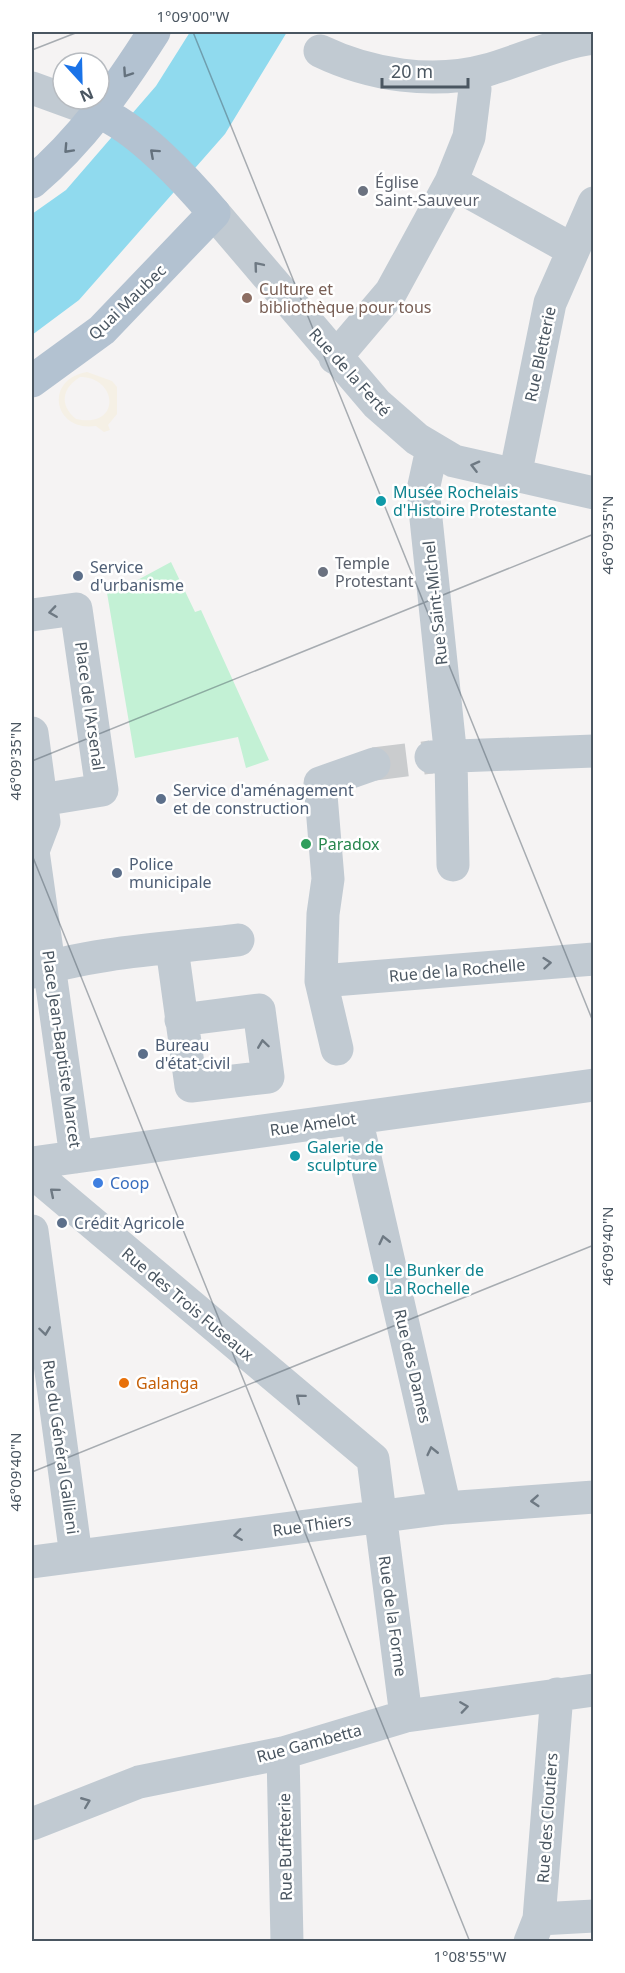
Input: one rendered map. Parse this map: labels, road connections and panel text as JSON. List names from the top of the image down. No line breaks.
{"streets":{"main road":["Quai Maubec"],"street":["Rue Bletterie","Rue de la Ferté","Rue Saint-Michel","Place de l'Arsenal","Rue de la Rochelle","Place Jean-Baptiste Marcet","Rue Amelot","Rue des Trois Fuseaux","Rue des Dames","Rue du Général Gallieni","Rue Thiers","Rue de la Forme","Rue Gambetta","Rue des Cloutiers","Rue Buffeterie"]},"crossings":[["Quai Maubec","Rue de la Ferté"],["Rue Bletterie","Rue de la Ferté"],["Rue de la Ferté","Rue Saint-Michel"],["Place de l'Arsenal","Place Jean-Baptiste Marcet"],["Place Jean-Baptiste Marcet","Rue Amelot"],["Rue Amelot","Rue des Dames"],["Rue des Trois Fuseaux","Rue Thiers"],["Rue des Trois Fuseaux","Rue de la Forme"],["Rue des Dames","Rue Thiers"],["Rue du Général Gallieni","Rue Thiers"],["Rue Thiers","Rue de la Forme"],["Rue de la Forme","Rue Gambetta"],["Rue Gambetta","Rue des Cloutiers"],["Rue Gambetta","Rue Buffeterie"]],"one_way":["Rue des Trois Fuseaux","Rue des Dames","Rue du Général Gallieni","Rue Thiers","Rue Gambetta"],"places":["Église Saint-Sauveur","Culture et bibliothèque pour tous","Musée Rochelais d'Histoire Protestante","Temple Protestant","Service d'urbanisme","Service d'aménagement et de construction","Paradox","Police municipale","Bureau d'état-civil","Galerie de sculpture","Coop","Crédit Agricole","Le Bunker de La Rochelle","Galanga"],"scale_bar":"20 m","north":"bottom","coordinates":["1°09'00\"W","46°09'35\"N","46°09'40\"N","1°08'55\"W"]}
